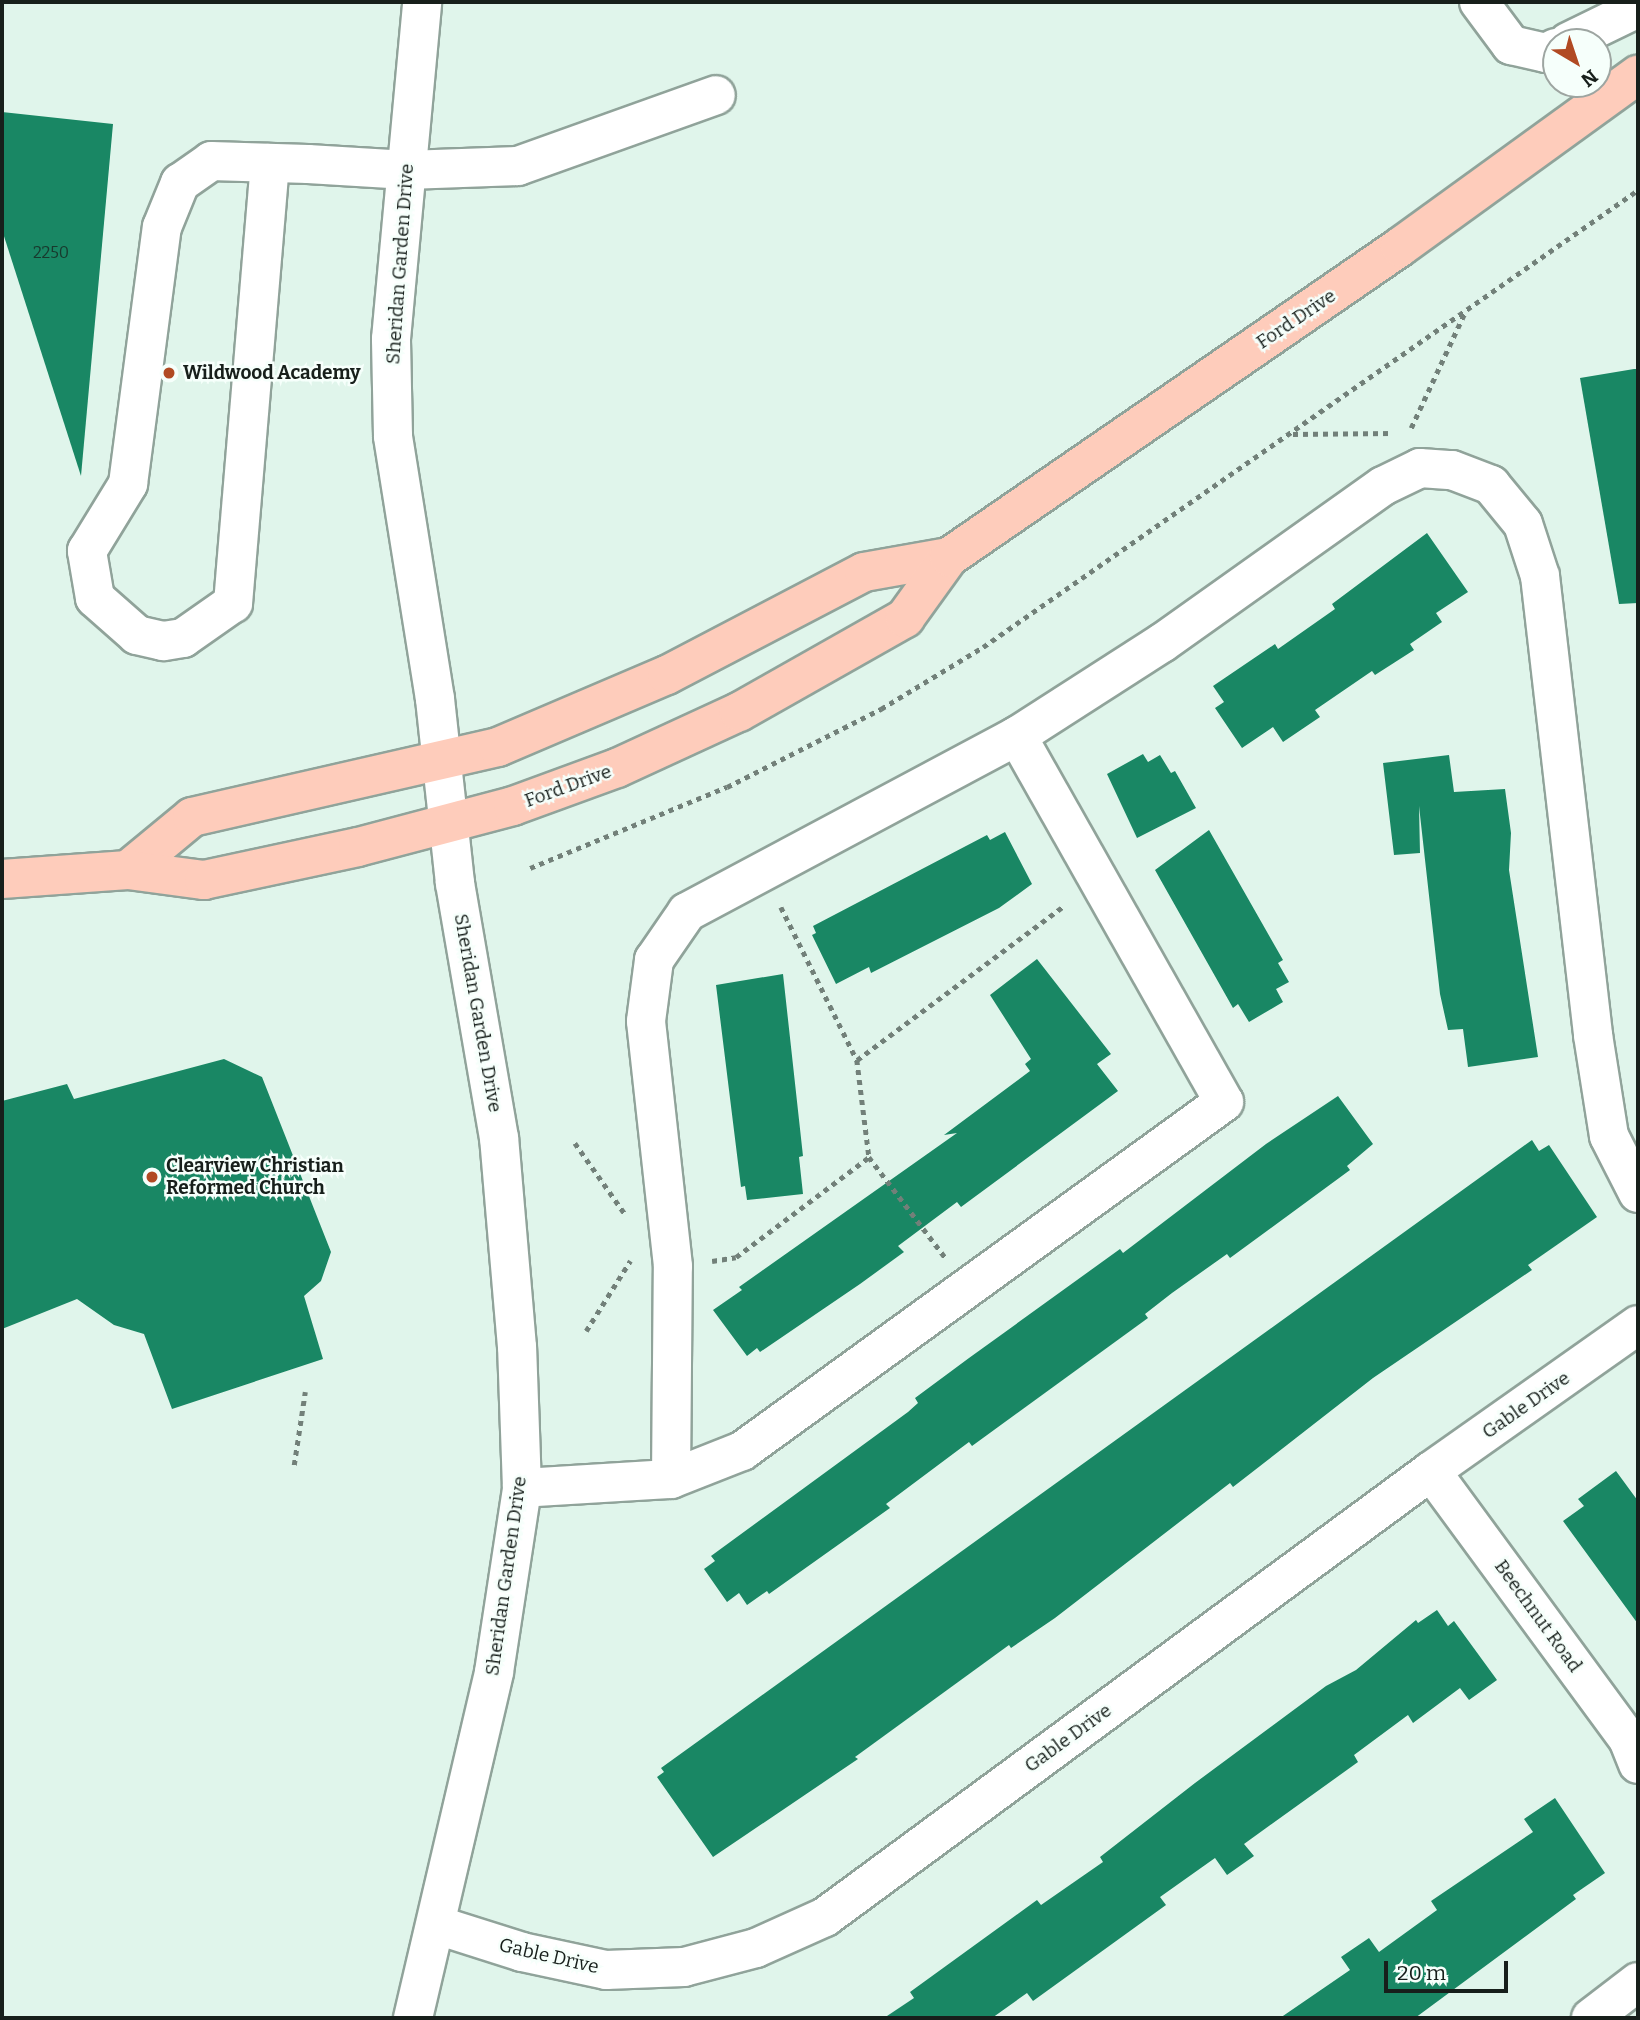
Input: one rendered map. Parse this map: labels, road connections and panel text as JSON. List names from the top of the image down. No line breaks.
{"streets":{"main road":["Ford Drive"],"street":["Sheridan Garden Drive","Gable Drive","Beechnut Road"]},"crossings":[["Sheridan Garden Drive","Ford Drive"],["Sheridan Garden Drive","Gable Drive"],["Gable Drive","Beechnut Road"]],"places":["Wildwood Academy","Clearview Christian Reformed Church"],"house_numbers":["2250"],"scale_bar":"20 m","north":"bottom right"}
